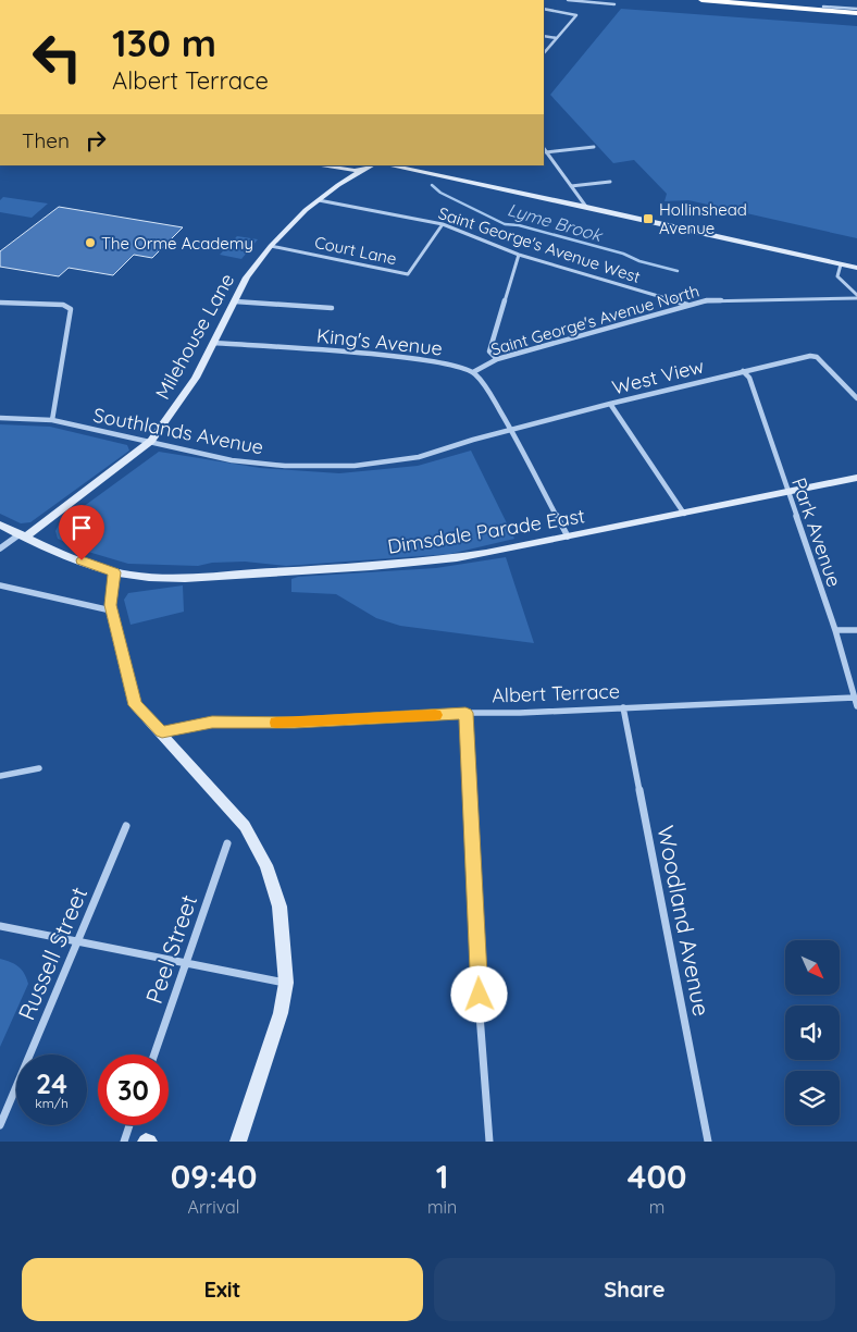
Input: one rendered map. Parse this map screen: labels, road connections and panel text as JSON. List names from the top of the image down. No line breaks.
{"streets":{"main road":["Milehouse Lane","Dimsdale Parade East"],"street":["Saint George's Avenue West","Court Lane","Saint George's Avenue North","King's Avenue","West View","Southlands Avenue","Park Avenue","Albert Terrace","Woodland Avenue","Peel Street","Russell Street"]},"crossings":[["Saint George's Avenue West","Court Lane"],["Saint George's Avenue West","Saint George's Avenue North"],["Saint George's Avenue West","Milehouse Lane"],["Court Lane","Milehouse Lane"],["Saint George's Avenue North","King's Avenue"],["Milehouse Lane","King's Avenue"],["Milehouse Lane","Southlands Avenue"],["Milehouse Lane","Dimsdale Parade East"],["West View","Southlands Avenue"],["West View","Park Avenue"],["Dimsdale Parade East","Park Avenue"],["Park Avenue","Albert Terrace"],["Albert Terrace","Woodland Avenue"]],"water":["Lyme Brook"],"places":{"transit":["Hollinshead Avenue"],"other":["The Orme Academy"]},"north":"bottom right","page":{"turn":["130 m","Albert Terrace"],"then":"Then","speed":"24 km/h","limit":"30","eta":["09:40","Arrival","1","min","400","m"],"buttons":["Exit","Share"]}}
